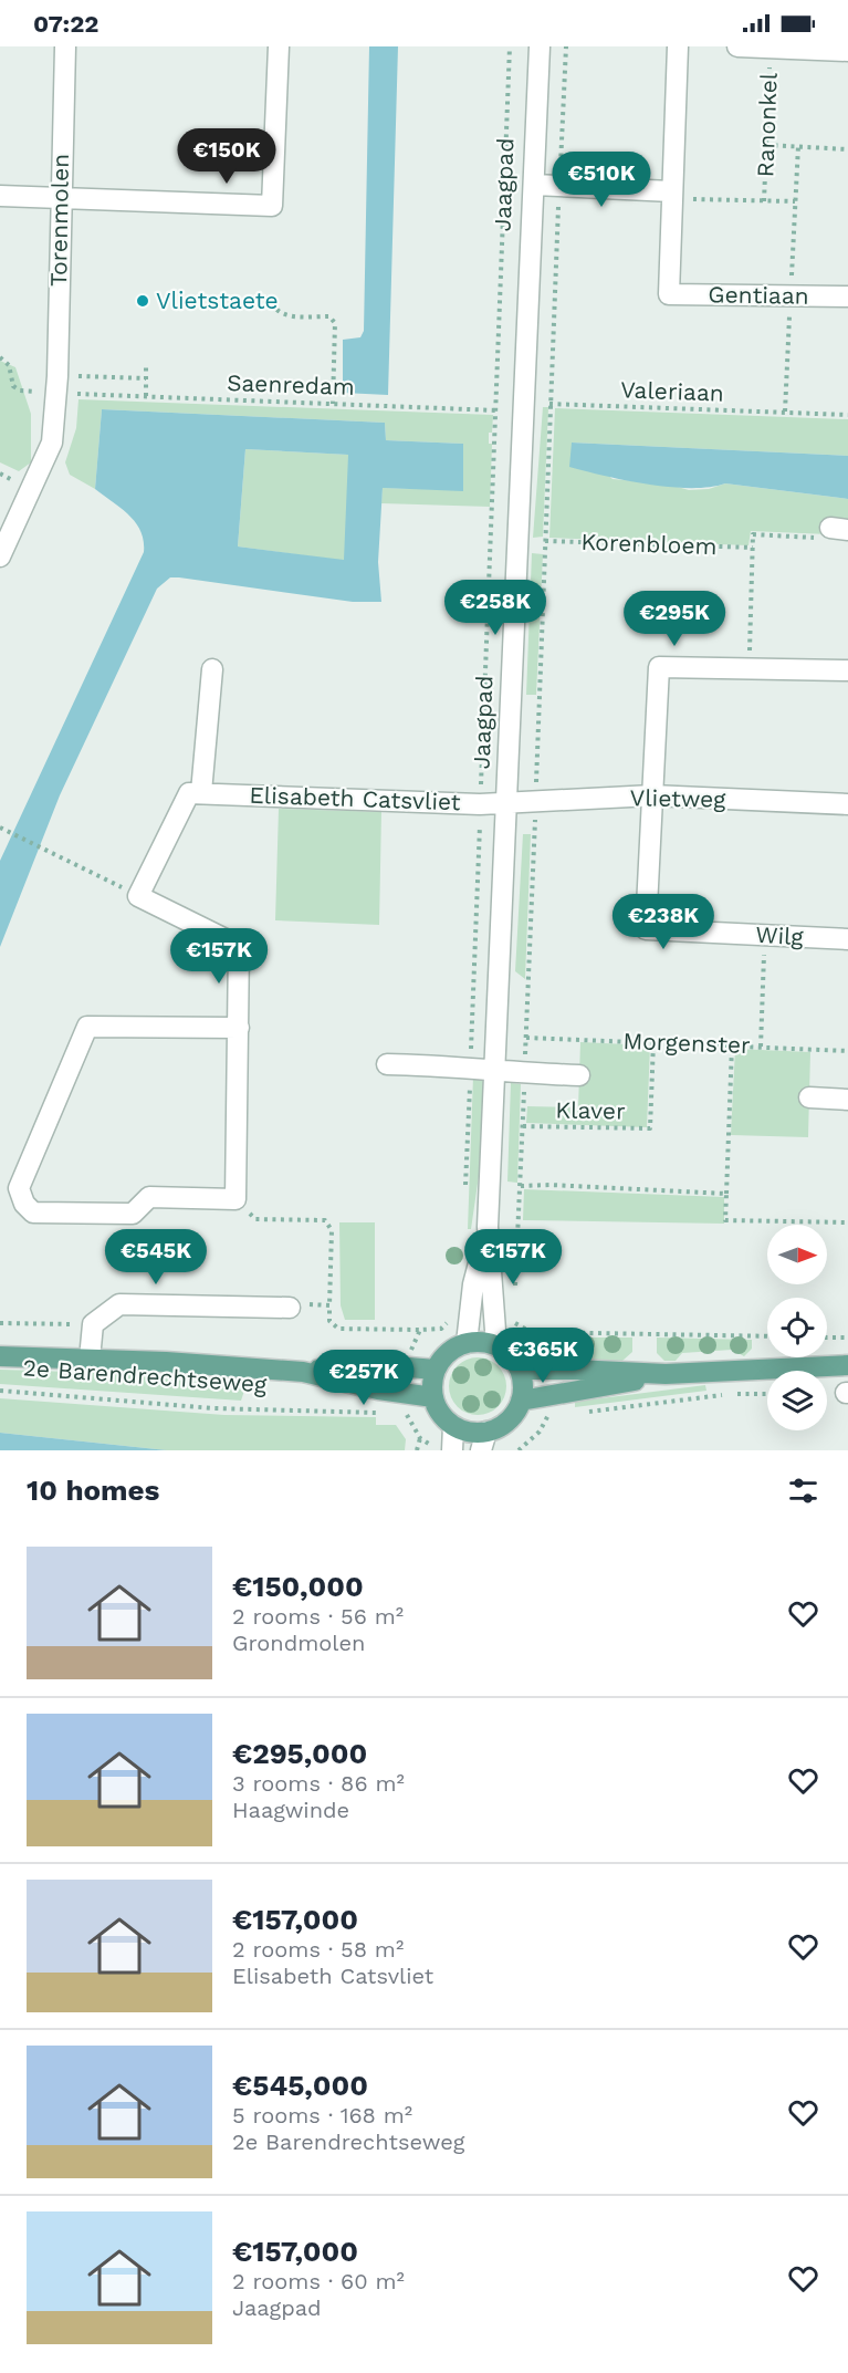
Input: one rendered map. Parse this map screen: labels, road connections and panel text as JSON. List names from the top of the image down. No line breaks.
{"streets":{"main road":["2e Barendrechtseweg"],"street":["Ranonkel","Jaagpad","Torenmolen","Gentiaan","Elisabeth Catsvliet","Vlietweg","Wilg"],"path":["Saenredam","Valeriaan","Korenbloem","Morgenster","Klaver"]},"crossings":[["Jaagpad","Saenredam"],["Jaagpad","Valeriaan"],["Jaagpad","Elisabeth Catsvliet"],["Jaagpad","Vlietweg"],["Jaagpad","2e Barendrechtseweg"],["Torenmolen","Saenredam"],["Saenredam","Valeriaan"],["Elisabeth Catsvliet","Vlietweg"],["Vlietweg","Wilg"],["Morgenster","Klaver"]],"places":["Vlietstaete"],"north":"right","page":{"status":"07:22","price":["€150K","€510K","€258K","€295K","€238K","€157K","€545K","€157K","€365K","€257K"],"heading":"10 homes","list":[{"name":"€150,000","note":"2 rooms · 56 m² · Grondmolen"},{"name":"€295,000","note":"3 rooms · 86 m² · Haagwinde"},{"name":"€157,000","note":"2 rooms · 58 m² · Elisabeth Catsvliet"},{"name":"€545,000","note":"5 rooms · 168 m² · 2e Barendrechtseweg"},{"name":"€157,000","note":"2 rooms · 60 m² · Jaagpad"}]}}
